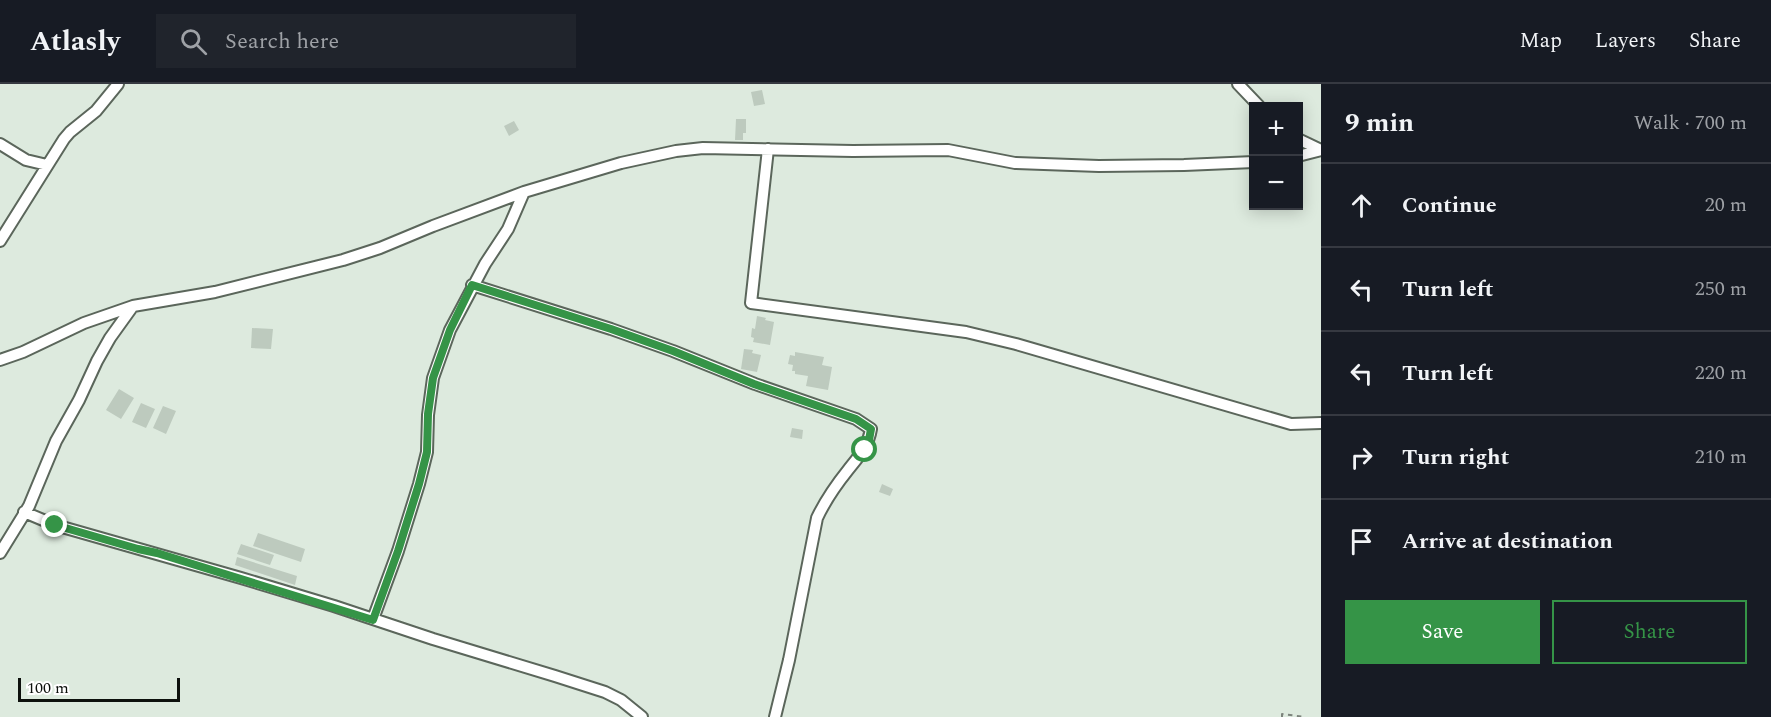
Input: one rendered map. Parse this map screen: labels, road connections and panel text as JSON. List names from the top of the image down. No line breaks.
{"scale_bar":"100 m","page":{"header":"Atlasly","search":"Search here","nav":["Map","Layers","Share"],"heading":["9 min","Walk · 700 m"],"map_buttons":["+","−"],"list":[["Continue","20 m"],["Turn left","250 m"],["Turn left","220 m"],["Turn right","210 m"],"Arrive at destination"],"buttons":["Save","Share"],"scale":"100 m"}}
